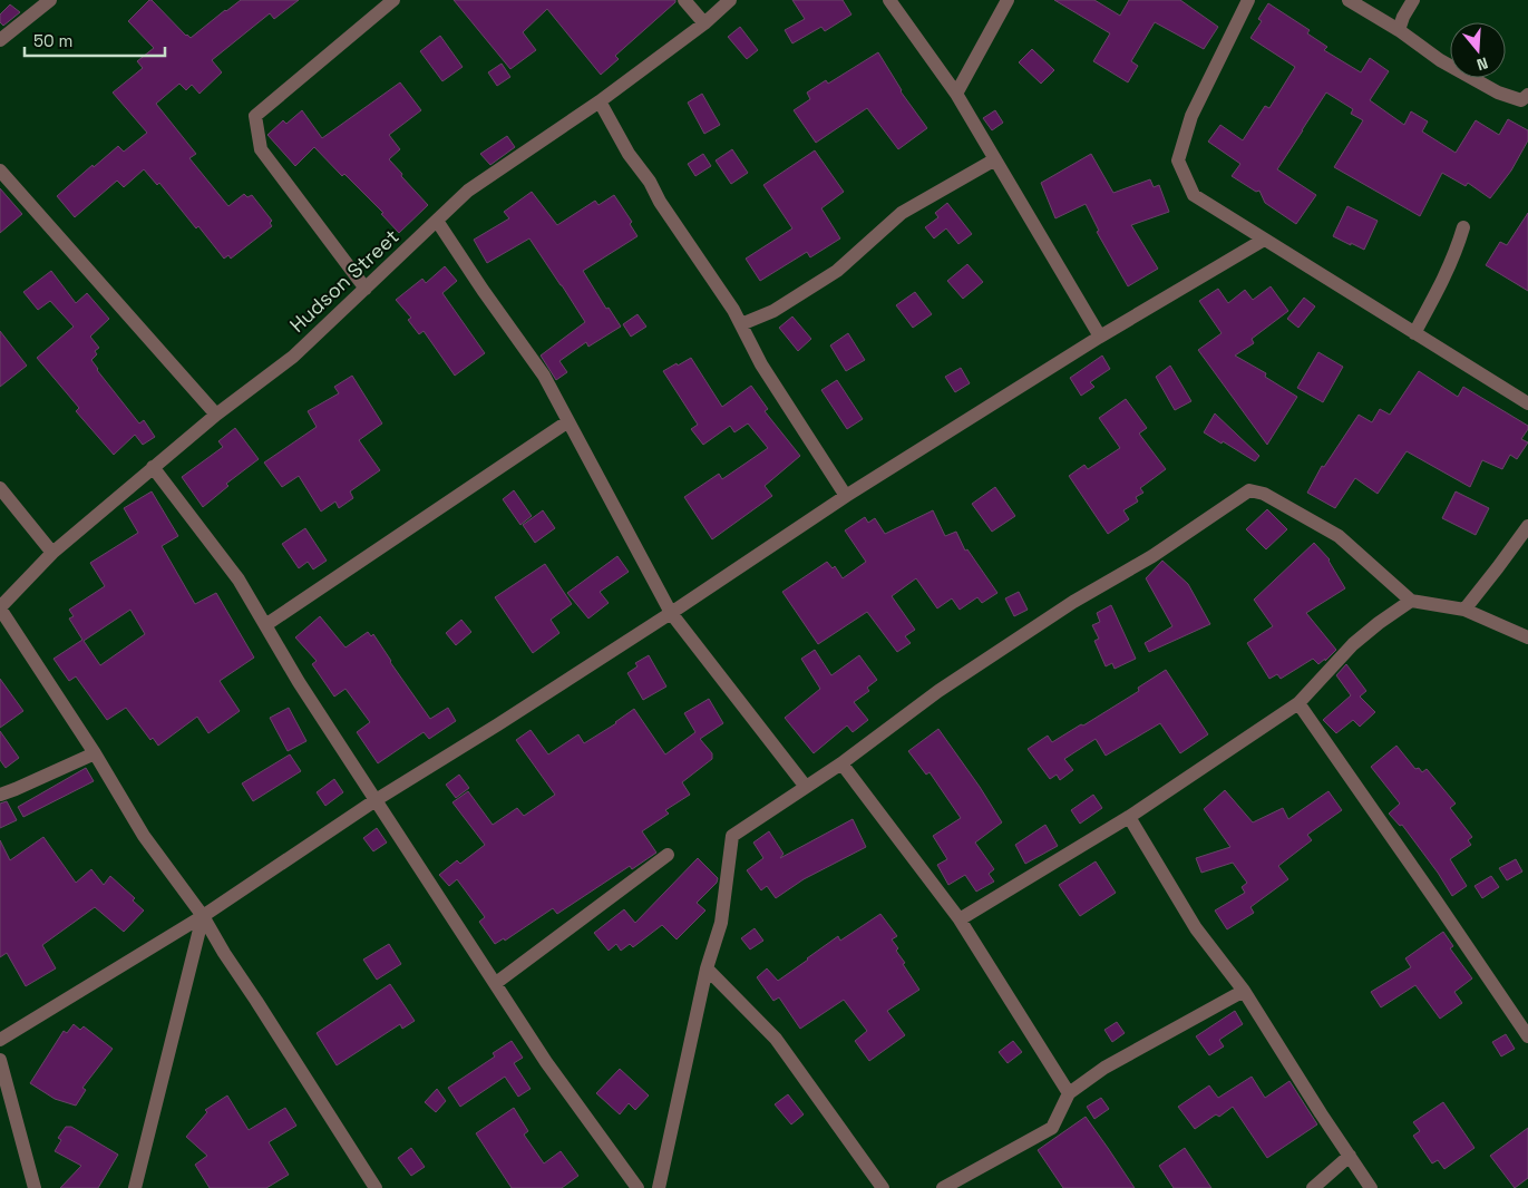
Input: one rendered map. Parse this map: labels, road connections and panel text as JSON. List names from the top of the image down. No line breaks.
{"streets":{"street":["Hudson Street"]},"scale_bar":"50 m","north":"bottom"}
